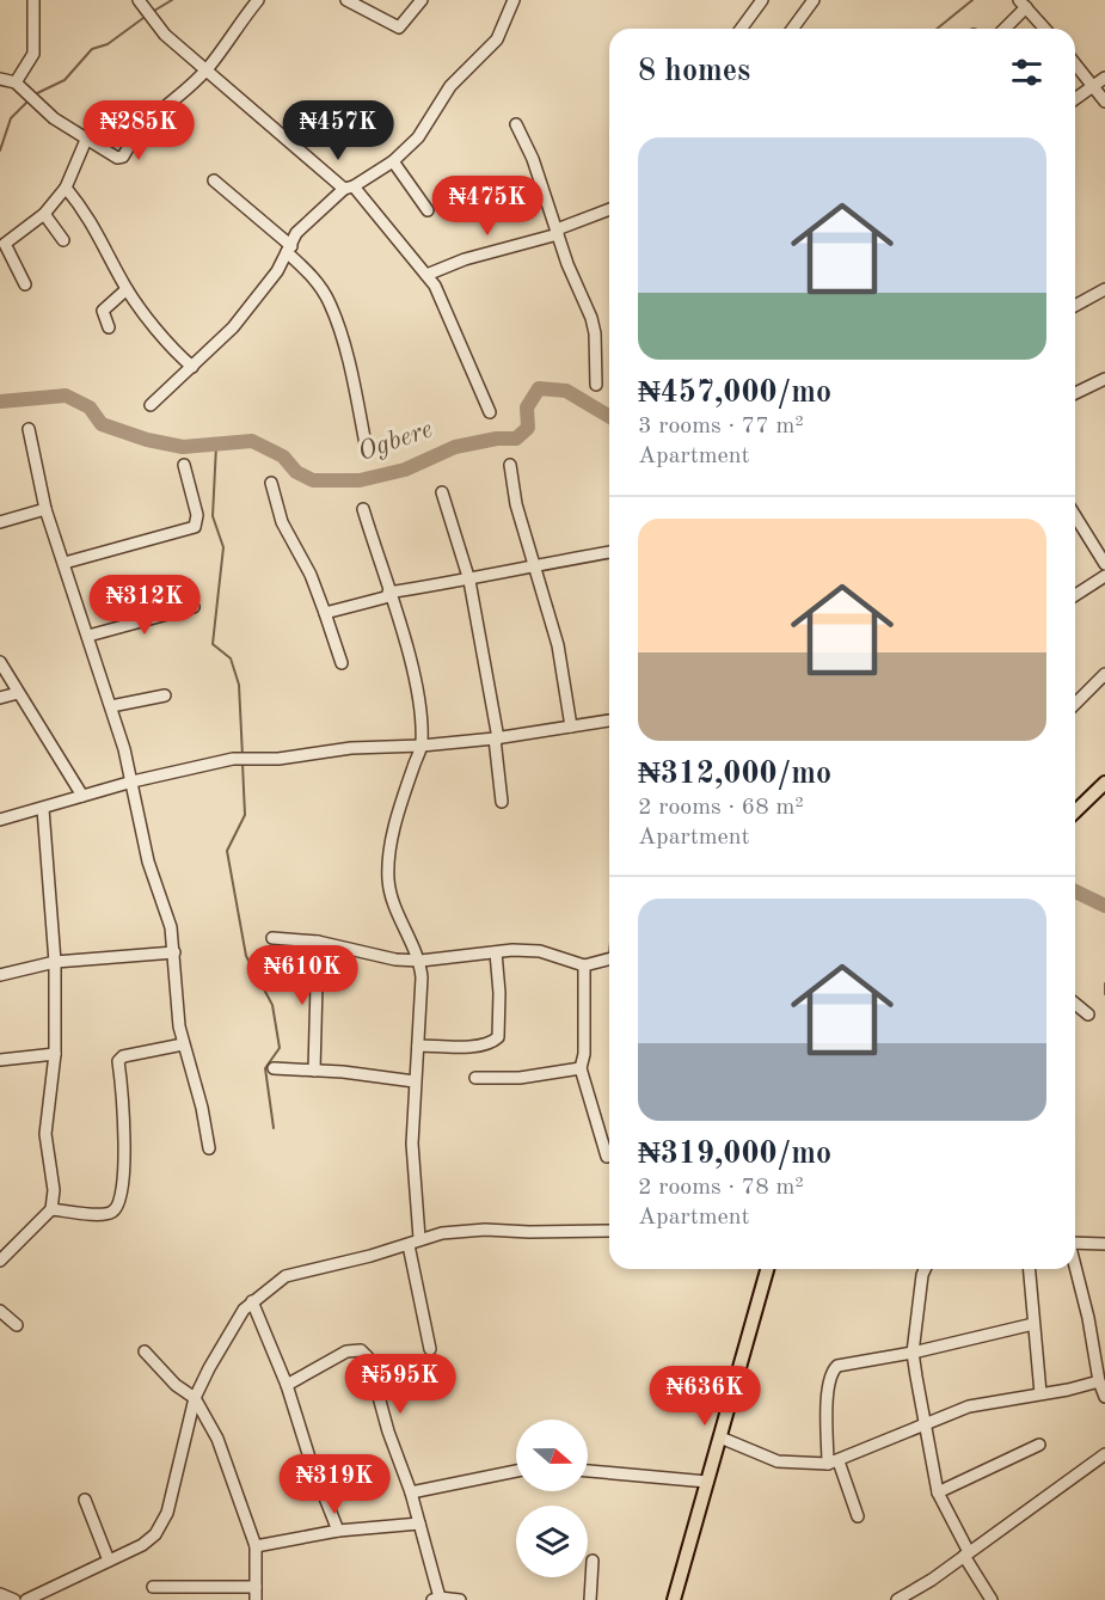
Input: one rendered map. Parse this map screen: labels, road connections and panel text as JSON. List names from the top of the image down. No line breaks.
{"water":["Ogbere"],"north":"right","page":{"heading":"8 homes","price":["₦285K","₦457K","₦475K","₦312K","₦610K","₦595K","₦636K","₦319K"],"list":[{"name":"₦457,000/mo","note":"3 rooms · 77 m² · Apartment"},{"name":"₦312,000/mo","note":"2 rooms · 68 m² · Apartment"},{"name":"₦319,000/mo","note":"2 rooms · 78 m² · Apartment"}]}}
